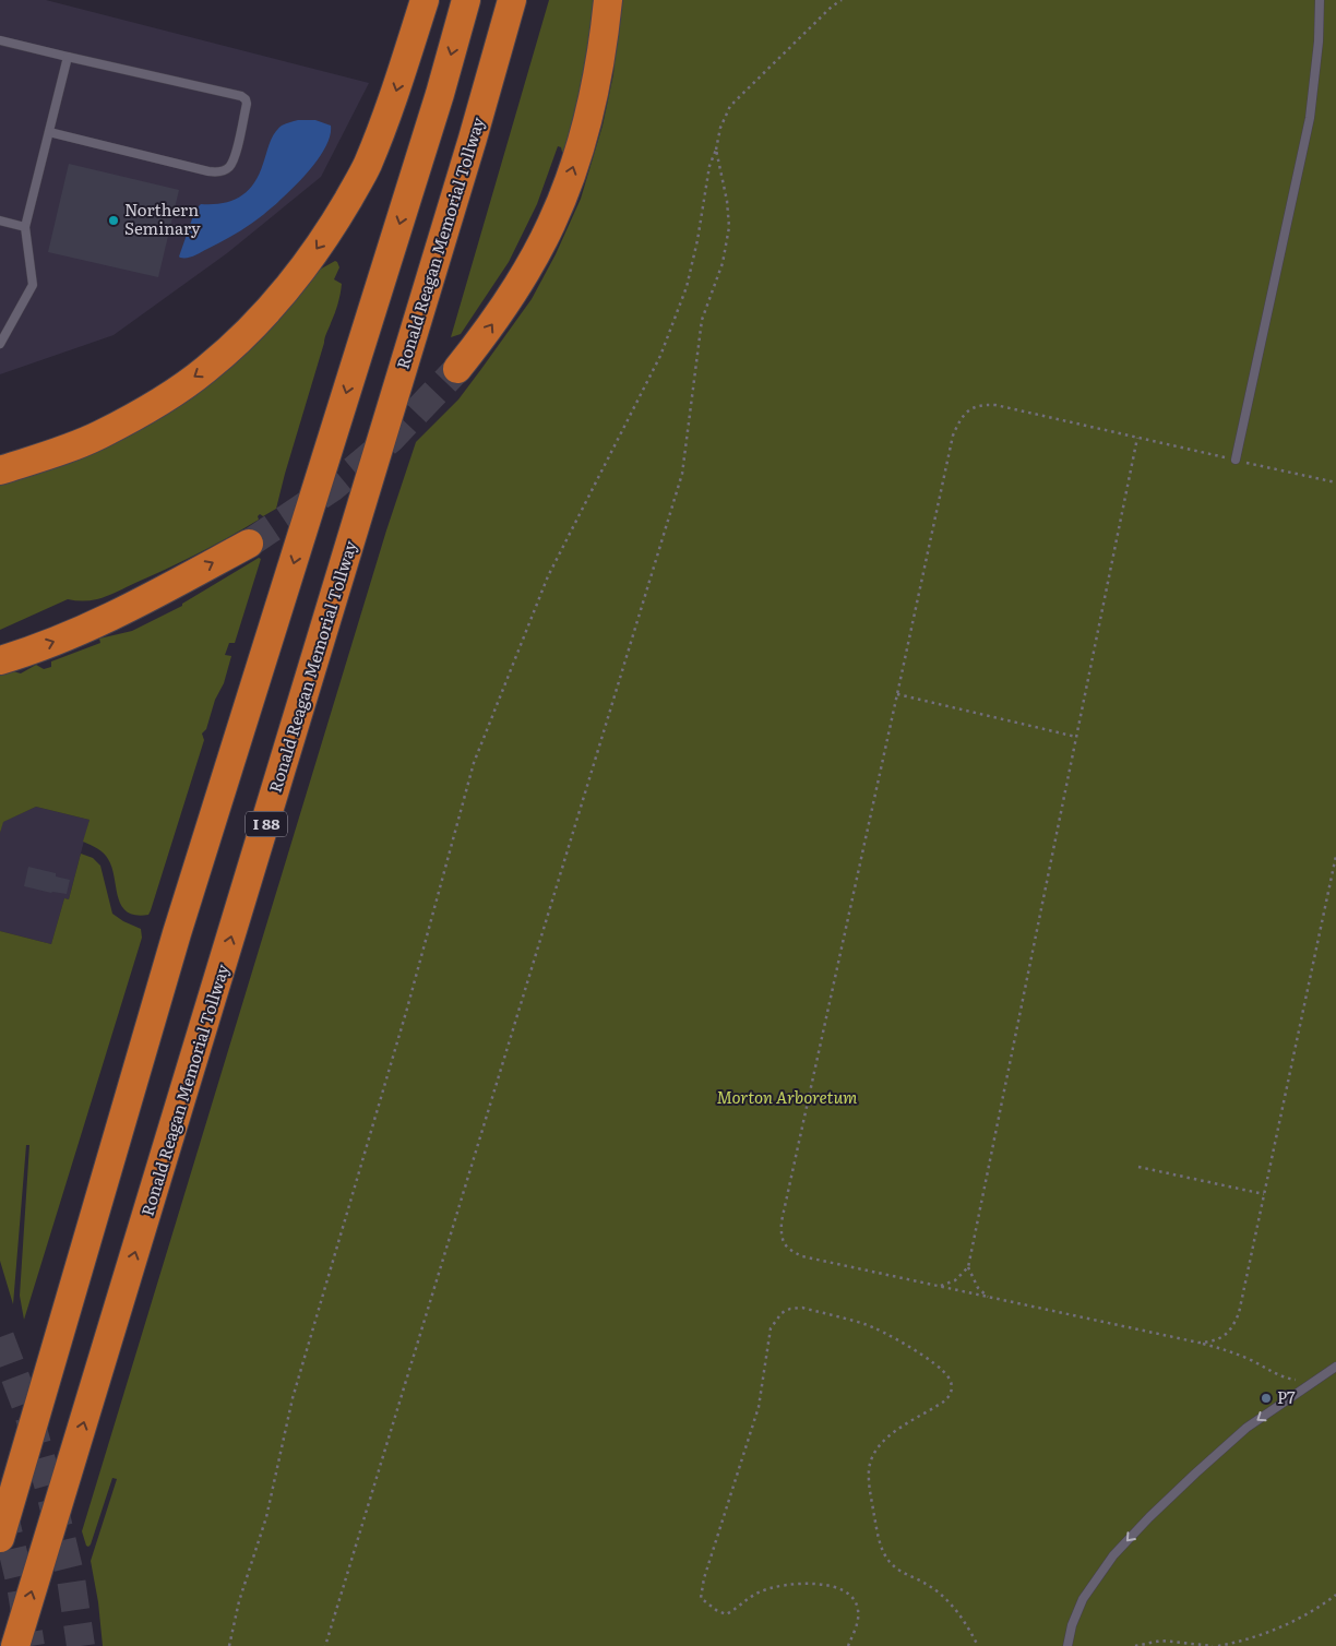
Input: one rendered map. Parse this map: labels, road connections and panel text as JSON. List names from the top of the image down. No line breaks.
{"streets":{"highway":["Ronald Reagan Memorial Tollway","I 88"]},"parks":["Morton Arboretum"],"places":["Northern Seminary","P7"]}
